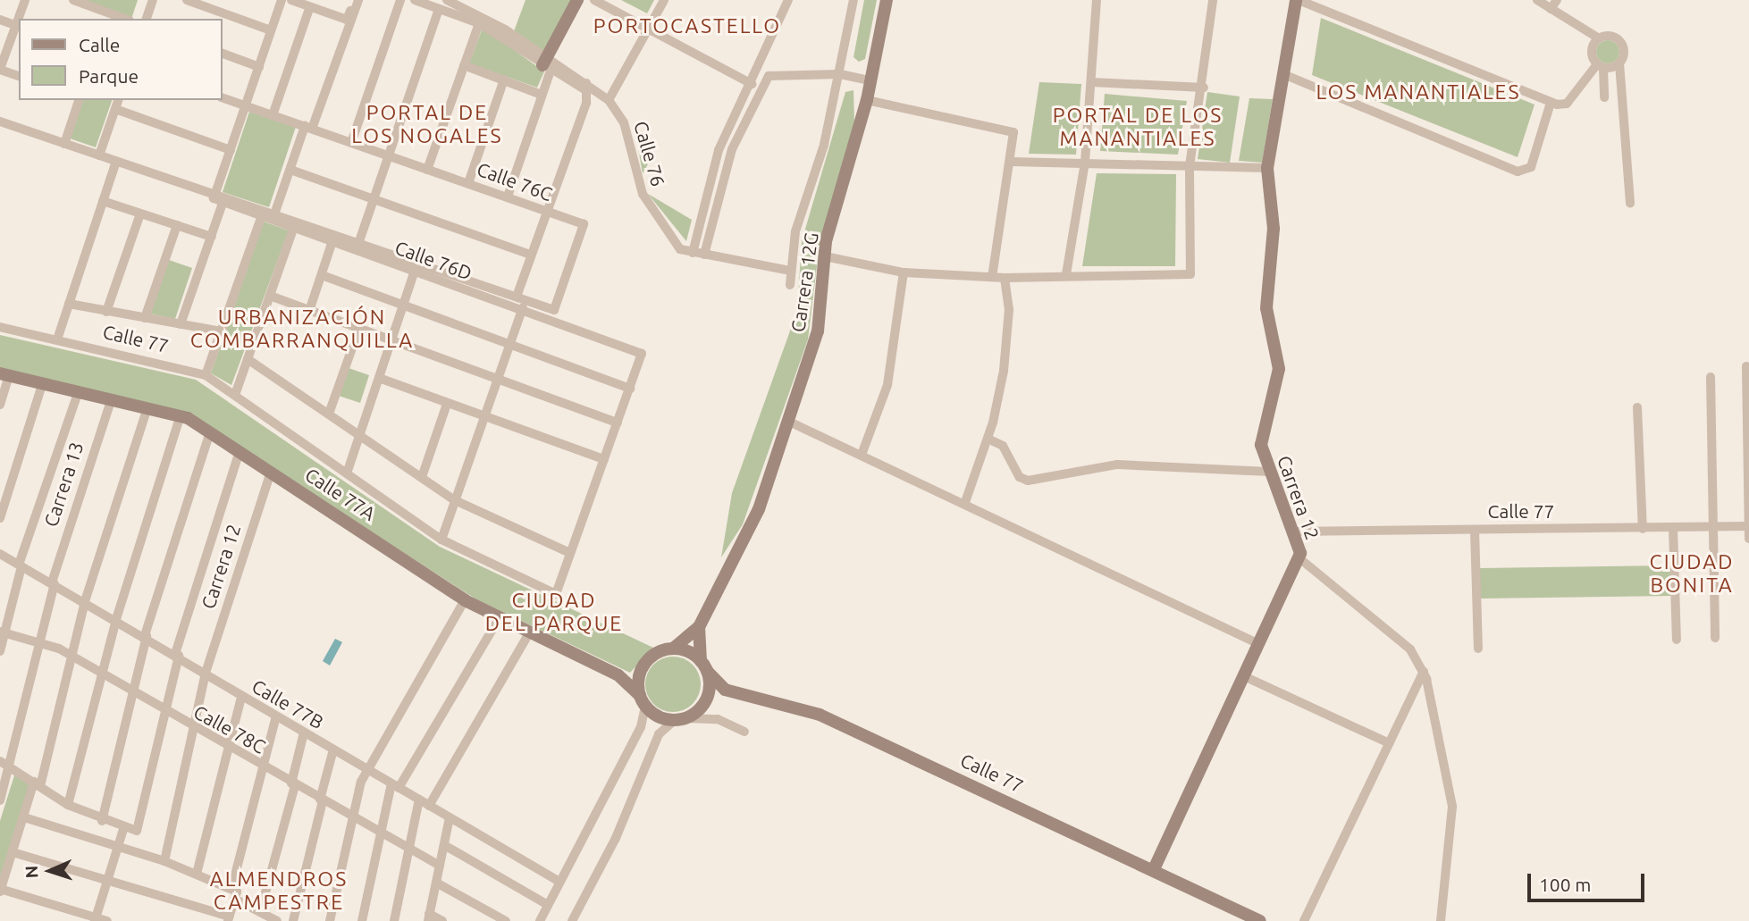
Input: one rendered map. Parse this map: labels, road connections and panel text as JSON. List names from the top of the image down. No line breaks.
{"streets":{"street":["Calle 76","Calle 76C","Calle 76D","Carrera 12G","Calle 77","Carrera 13","Calle 77A","Carrera 12","Calle 77B","Calle 78C"]},"crossings":[["Calle 76","Carrera 12G"],["Calle 76C","Calle 76D"],["Carrera 12G","Calle 77"],["Carrera 12G","Calle 77A"],["Calle 77","Calle 77A"],["Calle 77","Carrera 12"],["Carrera 13","Calle 77A"],["Carrera 13","Calle 77B"],["Carrera 13","Calle 78C"],["Calle 77A","Carrera 12"],["Carrera 12","Calle 77B"],["Carrera 12","Calle 78C"]],"districts":["PORTOCASTELLO","LOS MANANTIALES","PORTAL DE LOS NOGALES","PORTAL DE LOS MANANTIALES","URBANIZACIÓN COMBARRANQUILLA","CIUDAD BONITA","CIUDAD DEL PARQUE","ALMENDROS CAMPESTRE"],"legend":["Calle","Parque"],"scale_bar":"100 m","north":"left"}
